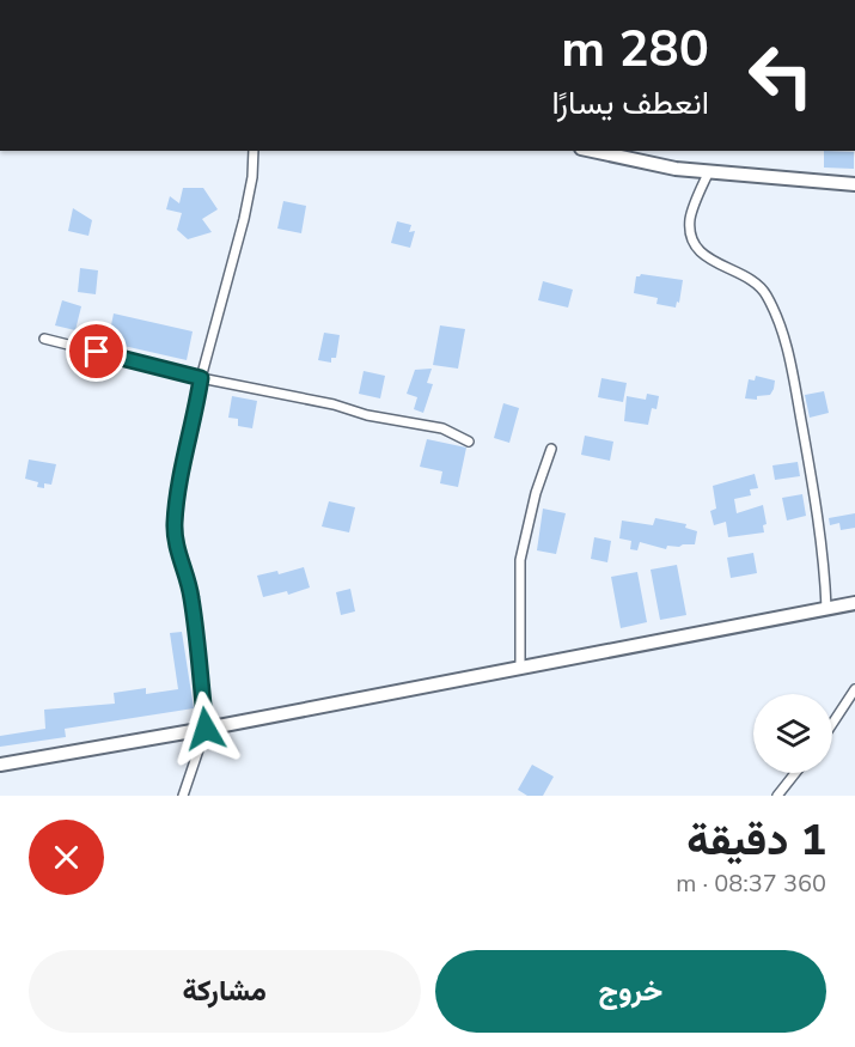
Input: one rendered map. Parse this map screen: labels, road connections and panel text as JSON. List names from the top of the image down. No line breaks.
{"page":{"turn":["280 m","انعطف يسارًا"],"heading":["1 دقيقة","360 m · 08:37"],"buttons":["خروج","مشاركة"]}}
